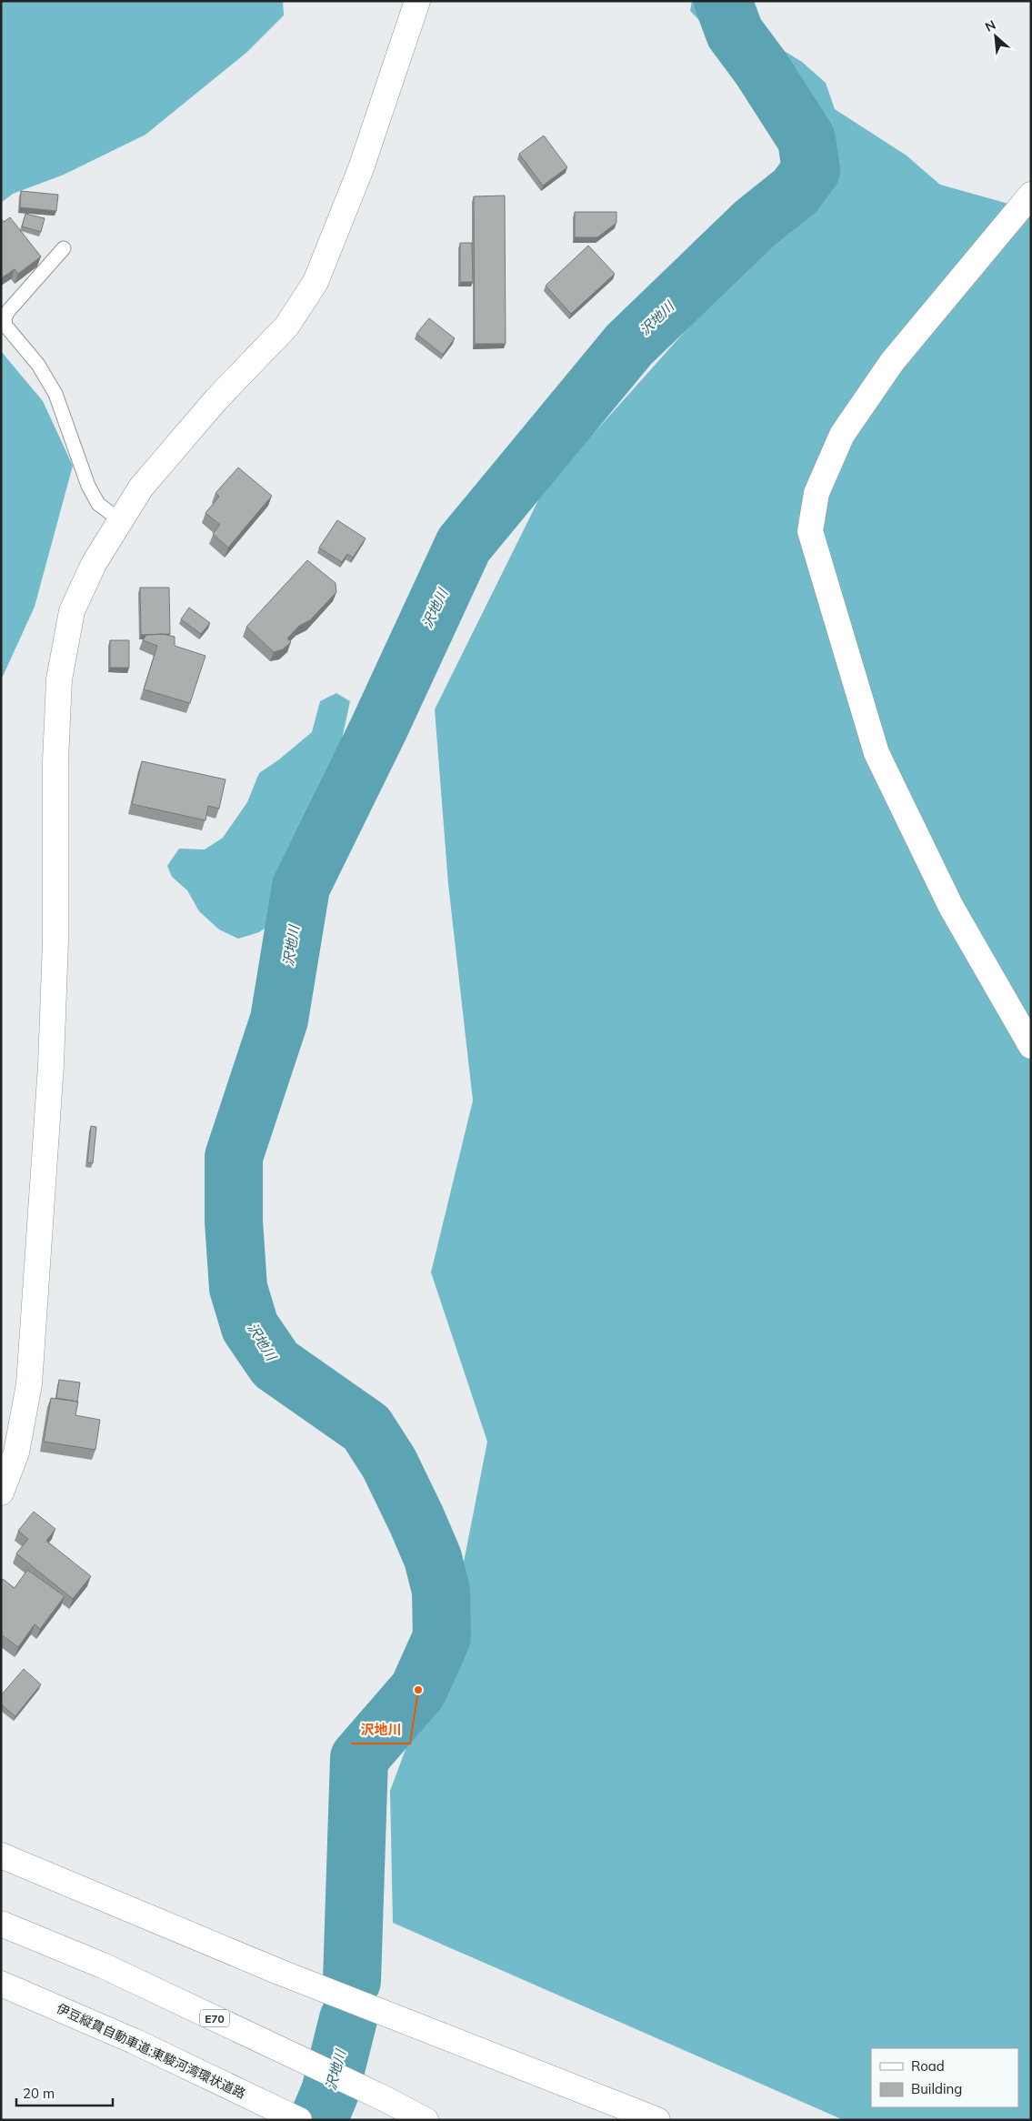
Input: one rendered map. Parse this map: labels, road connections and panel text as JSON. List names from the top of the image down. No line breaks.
{"streets":{"main road":["E70","伊豆縦貫自動車道;東駿河湾環状道路"]},"water":["沢地川"],"places":["沢地川"],"legend":["Road","Building"],"scale_bar":"20 m","north":"top left"}
